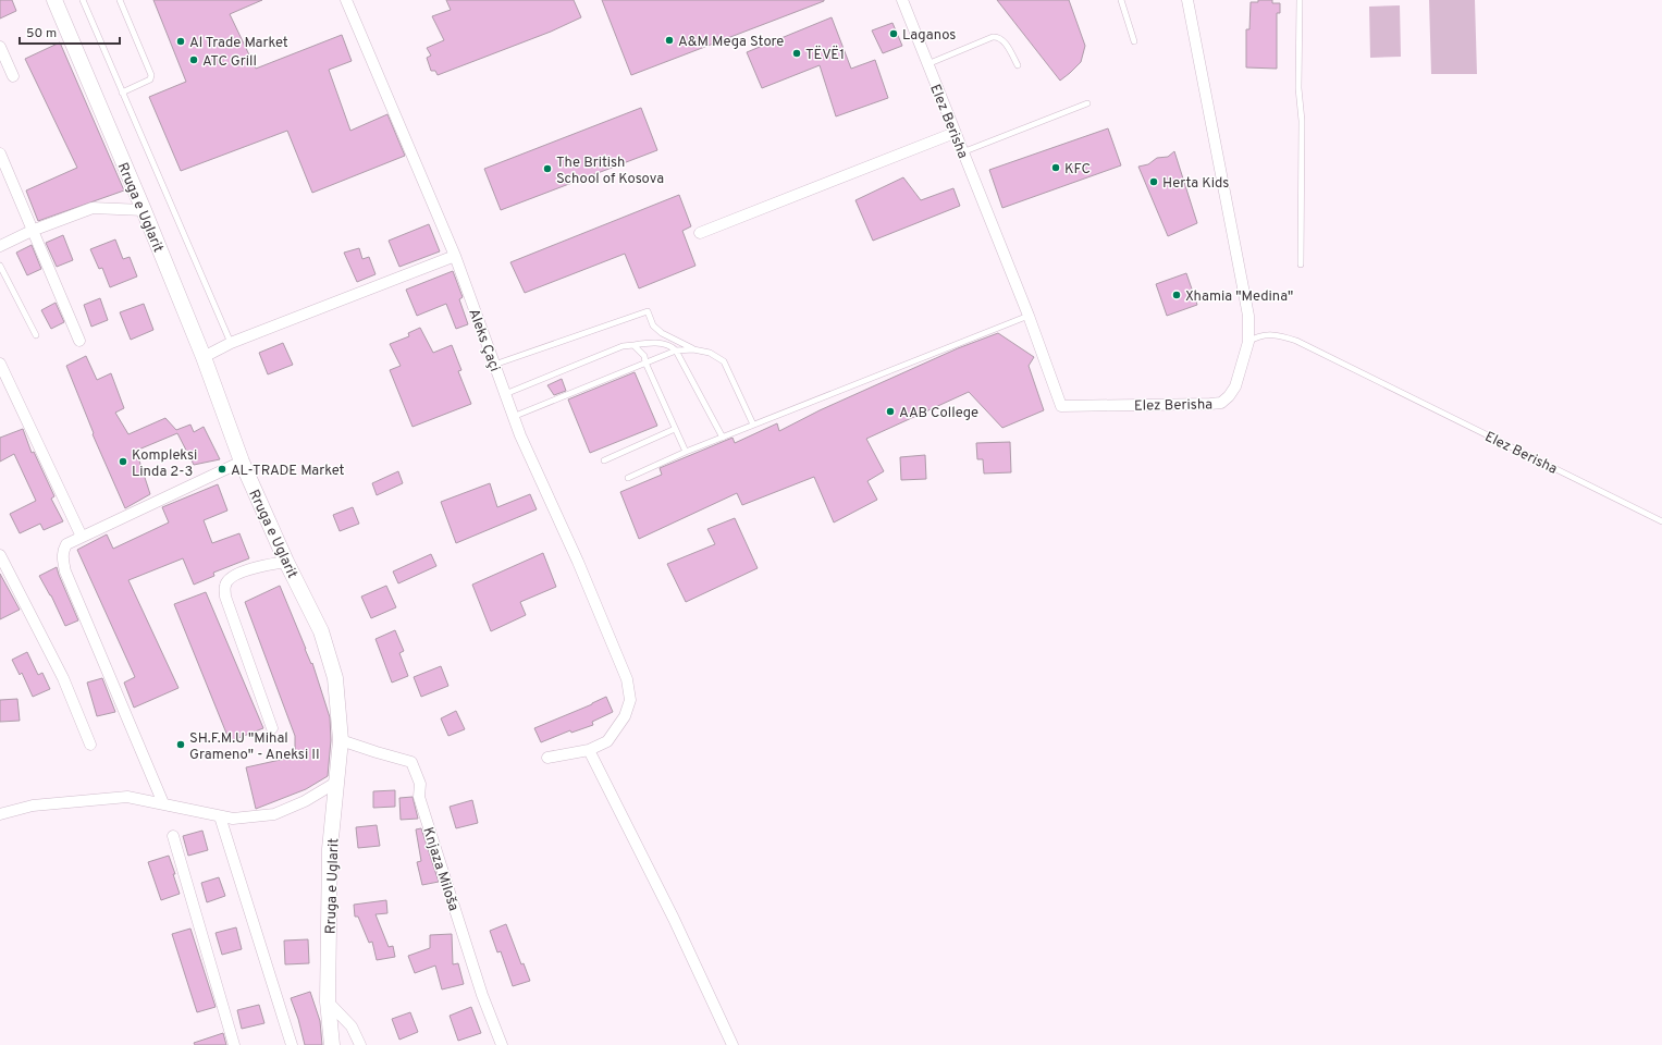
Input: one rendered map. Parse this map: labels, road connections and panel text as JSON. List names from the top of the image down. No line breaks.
{"streets":{"street":["Elez Berisha","Rruga e Uglarit","Aleks Çaçi","Knjaza Miloša"]},"crossings":[["Rruga e Uglarit","Knjaza Miloša"]],"places":["Laganos","A&M Mega Store","Al Trade Market","TËVË1","ATC Grill","KFC","The British School of Kosova","Herta Kids","Xhamia \"Medina\"","AAB College","Kompleksi Linda 2-3","AL-TRADE Market","SH.F.M.U \"Mihal Grameno\" - Aneksi II"],"scale_bar":"50 m"}
